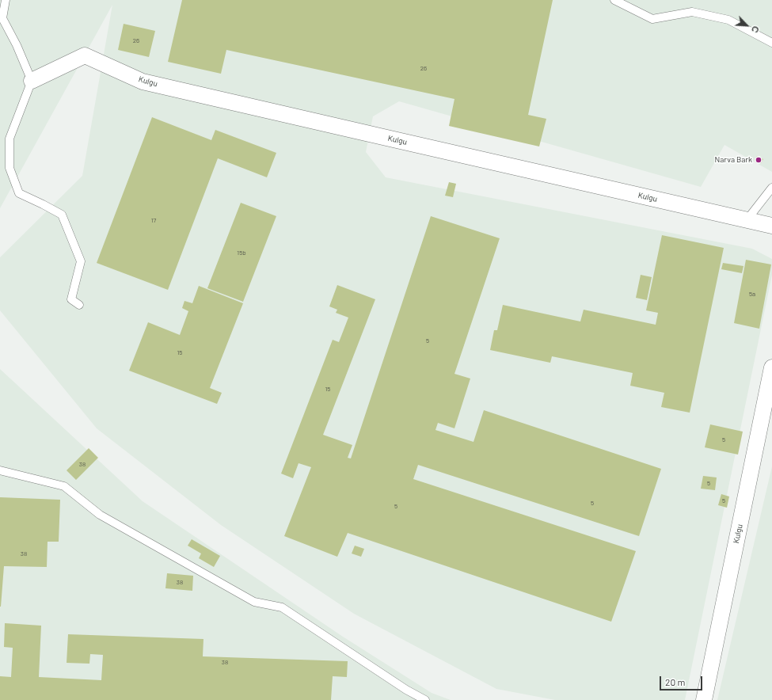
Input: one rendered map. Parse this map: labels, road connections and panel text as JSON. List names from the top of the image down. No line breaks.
{"streets":{"street":["Kulgu"]},"places":["Narva Bark"],"house_numbers":["26","26","17","15b","5a","5","15","15","5","38","5","5","5","5","38","38","38"],"scale_bar":"20 m","north":"bottom right"}
